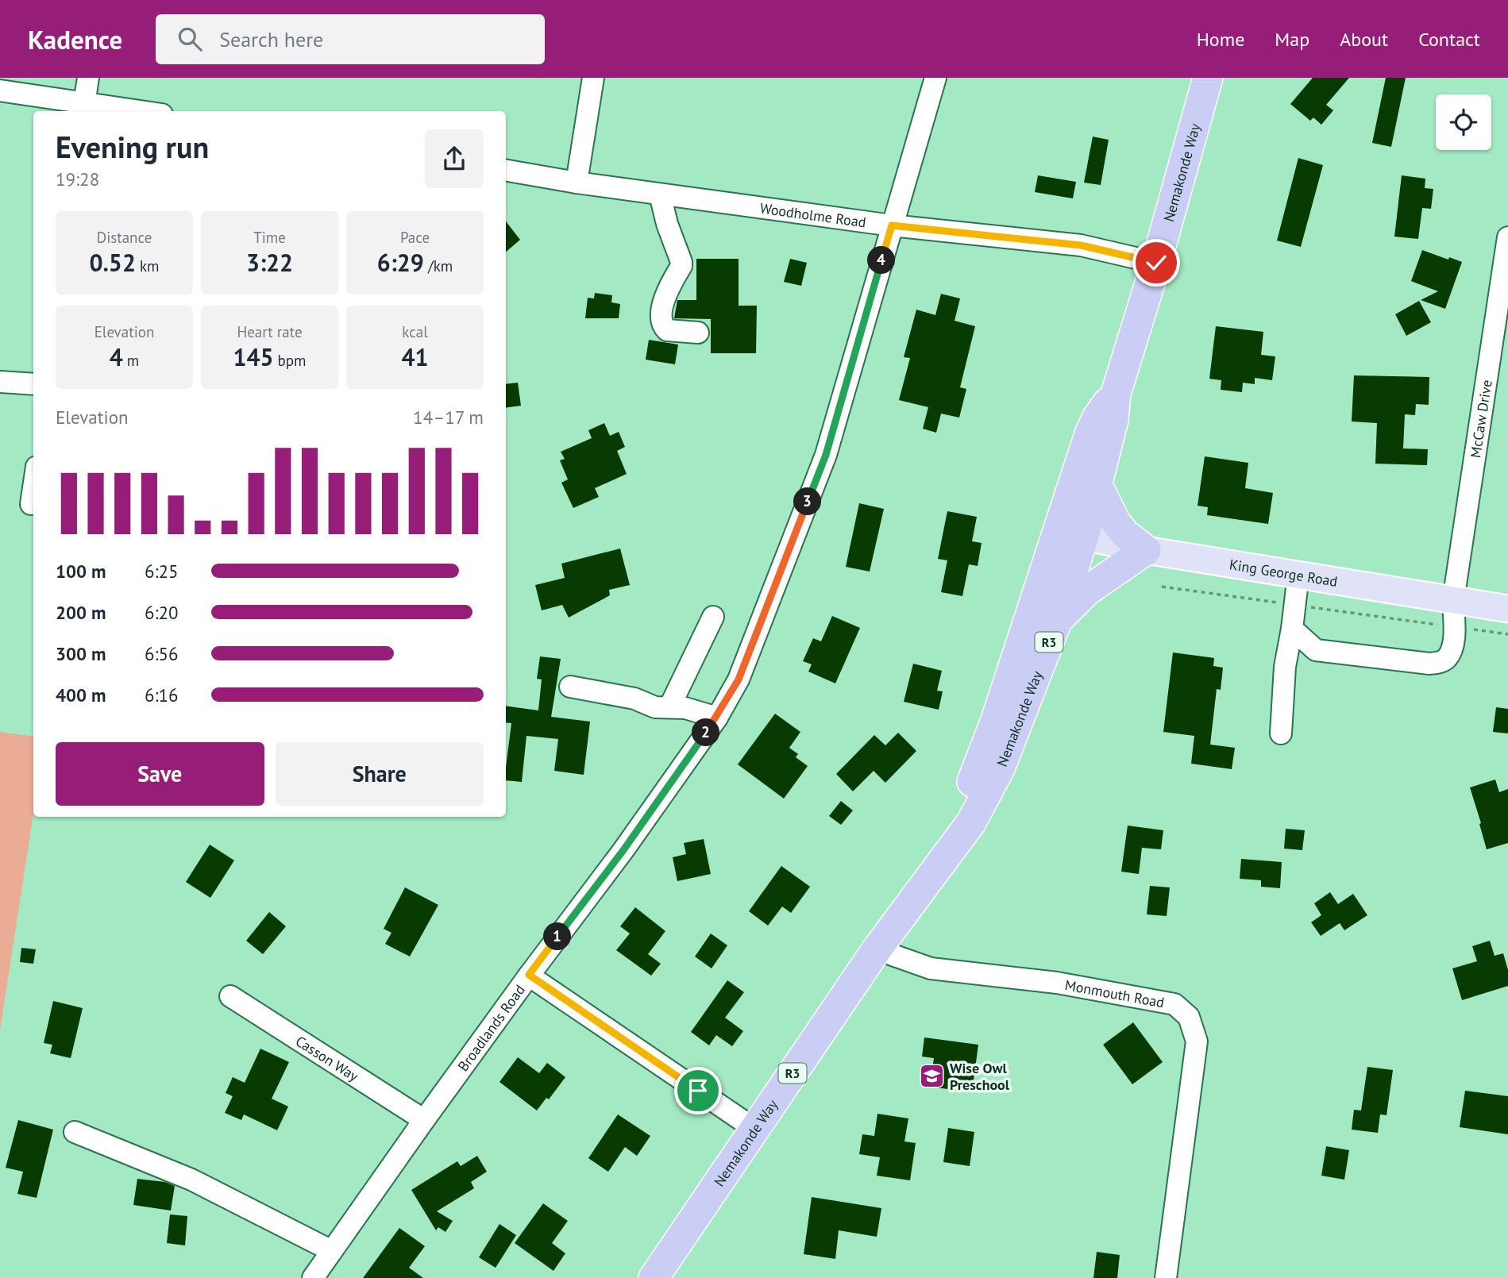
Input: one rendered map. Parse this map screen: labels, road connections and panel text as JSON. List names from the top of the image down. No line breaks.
{"streets":{"highway":["Nemakonde Way","R3"],"main road":["King George Road"],"street":["Woodholme Road","McCaw Drive","Monmouth Road","Broadlands Road","Casson Way"]},"crossings":[["Nemakonde Way","Woodholme Road"],["Nemakonde Way","King George Road"],["Nemakonde Way","Monmouth Road"],["Woodholme Road","Broadlands Road"],["McCaw Drive","King George Road"],["Broadlands Road","Casson Way"]],"places":{"school or university":["Wise Owl Preschool"]},"page":{"header":"Kadence","search":"Search here","nav":["Home","Map","About","Contact"],"heading":["Evening run","19:28"],"stats":[["Distance","0.52 km"],["Time","3:22"],["Pace","6:29 /km"],["Elevation","4 m"],["Heart rate","145 bpm"],["kcal","41"]],"pins":["4","3","2","1"],"chart":["Elevation","14–17 m"],"list":[{"name":"100 m","note":"6:25"},{"name":"200 m","note":"6:20"},{"name":"300 m","note":"6:56"},{"name":"400 m","note":"6:16"}],"buttons":["Save","Share"]}}
